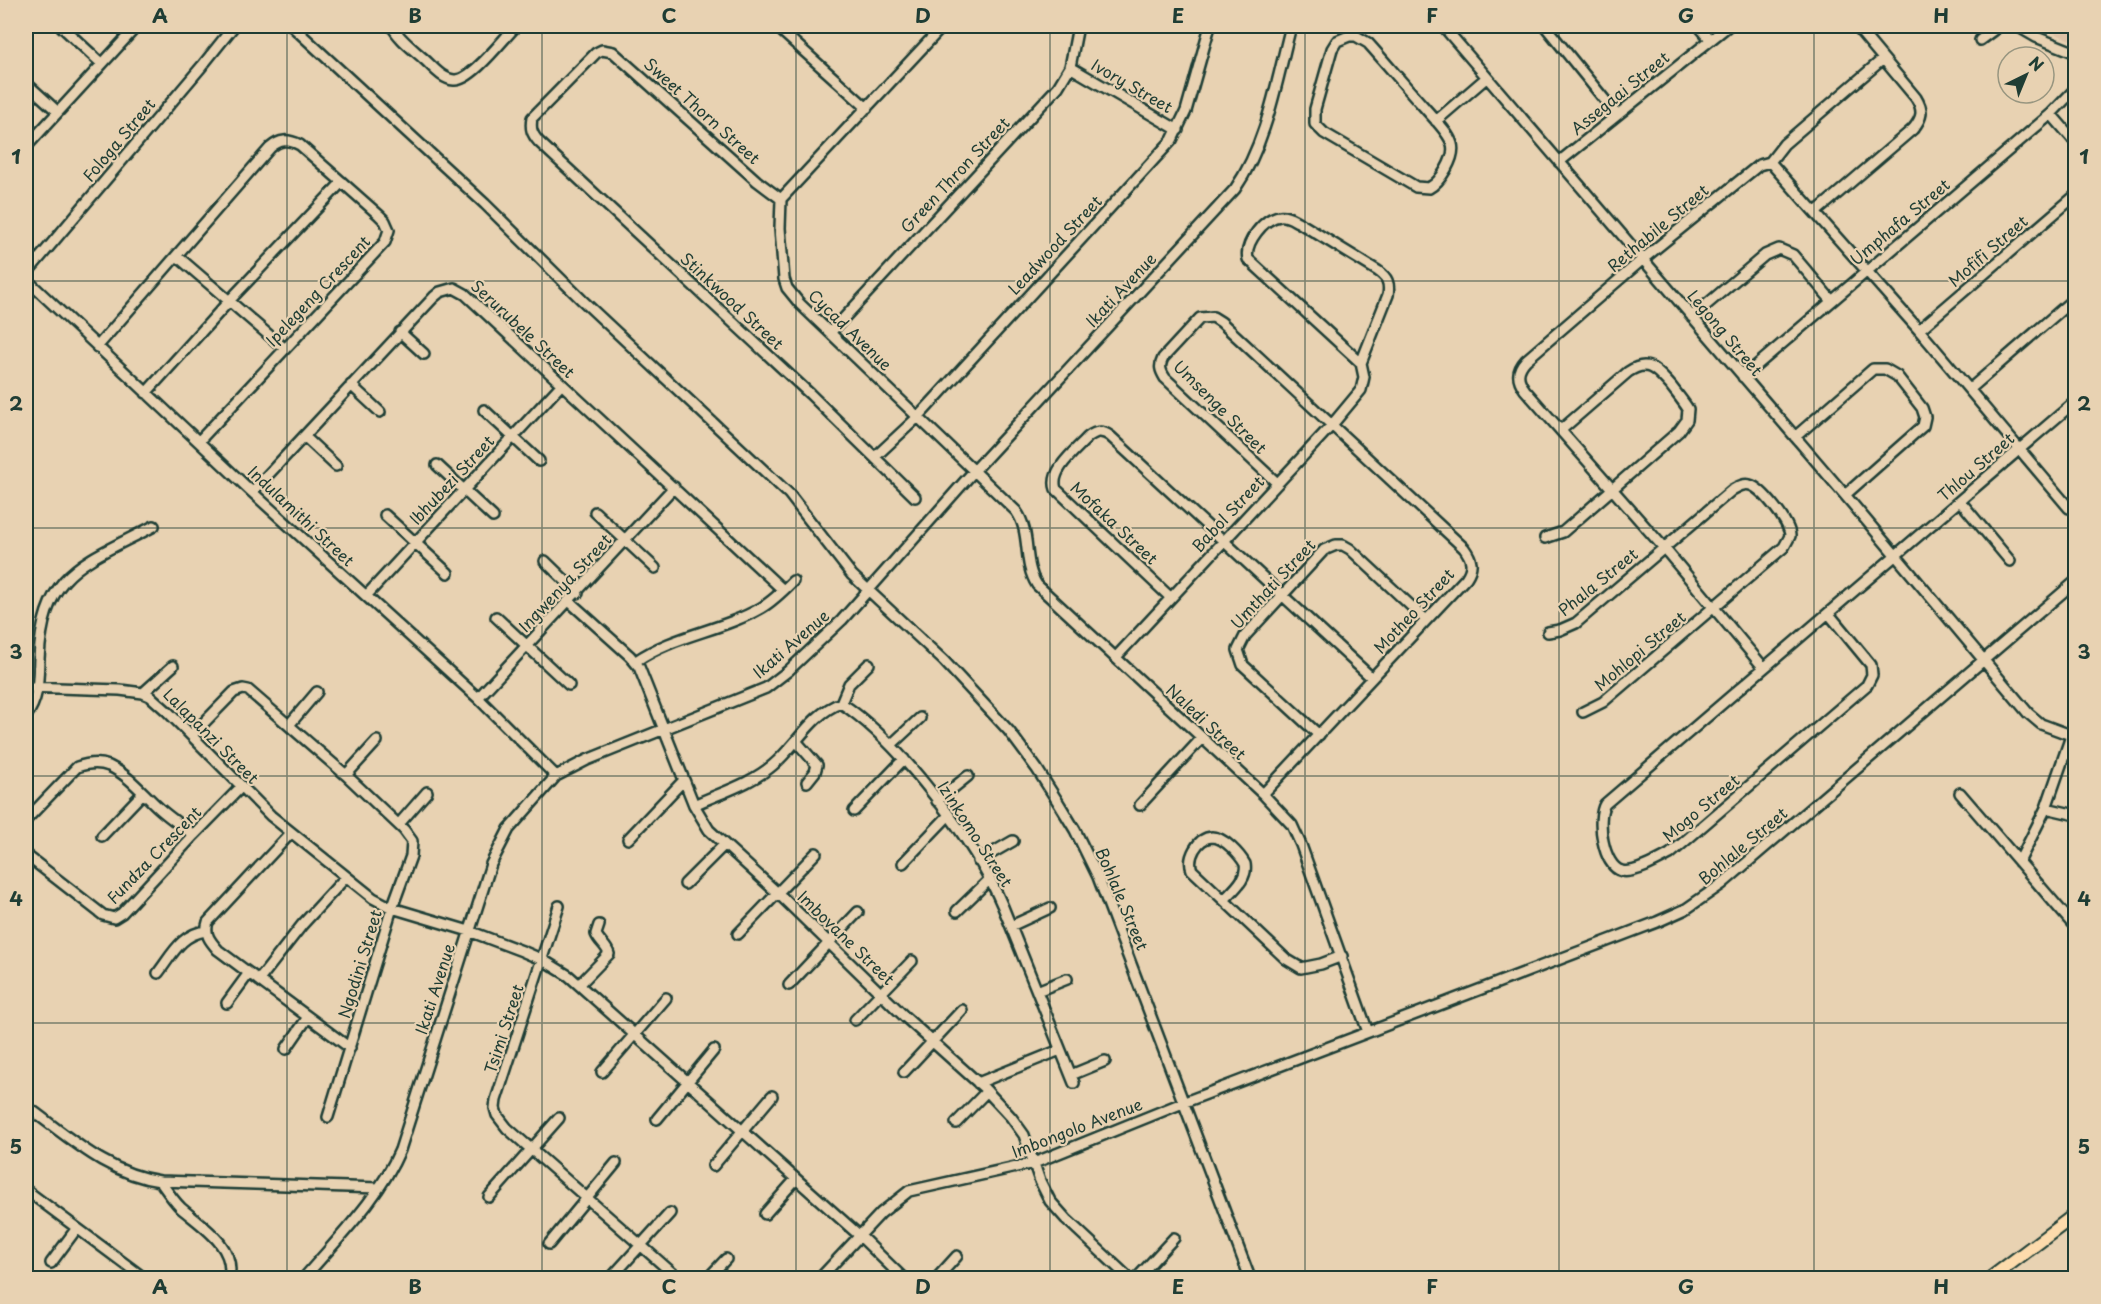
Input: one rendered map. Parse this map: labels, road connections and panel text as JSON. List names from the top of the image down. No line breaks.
{"streets":{"street":["Ivory Street","Assegaai Street","Sweet Thorn Street","Fologa Street","Green Thron Street","Umphafa Street","Rethabile Street","Leadwood Street","Mofifi Street","Ikati Avenue","Ipelegeng Crescent","Stinkwood Street","Serurubele Street","Cycad Avenue","Legong Street","Umsenge Street","Thlou Street","Ibhubezi Street","Babol Street","Indulamithi Street","Mofaka Street","Phala Street","Ingwenya Street","Umthati Street","Motheo Street","Mohlopi Street","Naledi Street","Lalapanzi Street","Mogo Street","Izinkomo Street","Bohlale Street","Fundza Crescent","Imbovane Street","Ngodini Street","Tsimi Street","Imbongolo Avenue"]},"crossings":[["Ivory Street","Green Thron Street"],["Ivory Street","Leadwood Street"],["Assegaai Street","Legong Street"],["Sweet Thorn Street","Stinkwood Street"],["Sweet Thorn Street","Cycad Avenue"],["Green Thron Street","Cycad Avenue"],["Umphafa Street","Legong Street"],["Rethabile Street","Legong Street"],["Rethabile Street","Phala Street"],["Rethabile Street","Mohlopi Street"],["Rethabile Street","Mogo Street"],["Leadwood Street","Stinkwood Street"],["Leadwood Street","Cycad Avenue"],["Ikati Avenue","Cycad Avenue"],["Ikati Avenue","Indulamithi Street"],["Ikati Avenue","Naledi Street"],["Ikati Avenue","Lalapanzi Street"],["Ikati Avenue","Bohlale Street"],["Ikati Avenue","Imbovane Street"],["Ipelegeng Crescent","Indulamithi Street"],["Serurubele Street","Ibhubezi Street"],["Serurubele Street","Indulamithi Street"],["Serurubele Street","Ingwenya Street"],["Cycad Avenue","Naledi Street"],["Legong Street","Thlou Street"],["Legong Street","Mogo Street"],["Legong Street","Bohlale Street"],["Umsenge Street","Babol Street"],["Umsenge Street","Motheo Street"],["Thlou Street","Mogo Street"],["Ibhubezi Street","Indulamithi Street"],["Babol Street","Mofaka Street"],["Babol Street","Motheo Street"],["Babol Street","Naledi Street"],["Indulamithi Street","Ingwenya Street"],["Phala Street","Mohlopi Street"],["Ingwenya Street","Imbovane Street"],["Umthati Street","Motheo Street"],["Motheo Street","Naledi Street"],["Naledi Street","Bohlale Street"],["Naledi Street","Imbongolo Avenue"],["Lalapanzi Street","Fundza Crescent"],["Lalapanzi Street","Ngodini Street"],["Lalapanzi Street","Tsimi Street"],["Lalapanzi Street","Imbongolo Avenue"],["Bohlale Street","Imbongolo Avenue"],["Imbovane Street","Imbongolo Avenue"]],"north":"top right","grid":{"columns":["A","B","C","D","E","F","G","H"],"rows":["1","2","3","4","5"]}}
